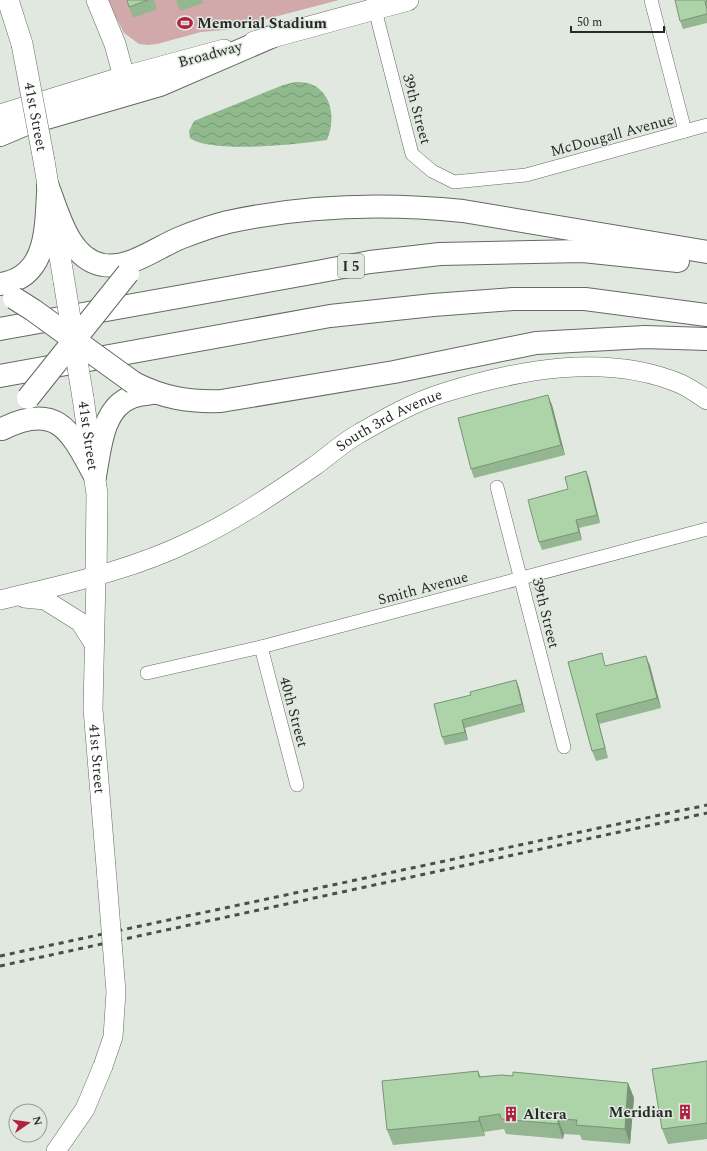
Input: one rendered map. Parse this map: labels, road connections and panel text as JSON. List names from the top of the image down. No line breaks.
{"streets":{"highway":["I 5"],"main road":["Broadway","41st Street","South 3rd Avenue"],"street":["39th Street","McDougall Avenue","Smith Avenue","40th Street"]},"crossings":[["Broadway","39th Street"],["39th Street","McDougall Avenue"],["39th Street","Smith Avenue"],["41st Street","South 3rd Avenue"],["Smith Avenue","40th Street"]],"places":{"sports":["Memorial Stadium"],"building":["Meridian","Altera"]},"scale_bar":"50 m","north":"right"}
